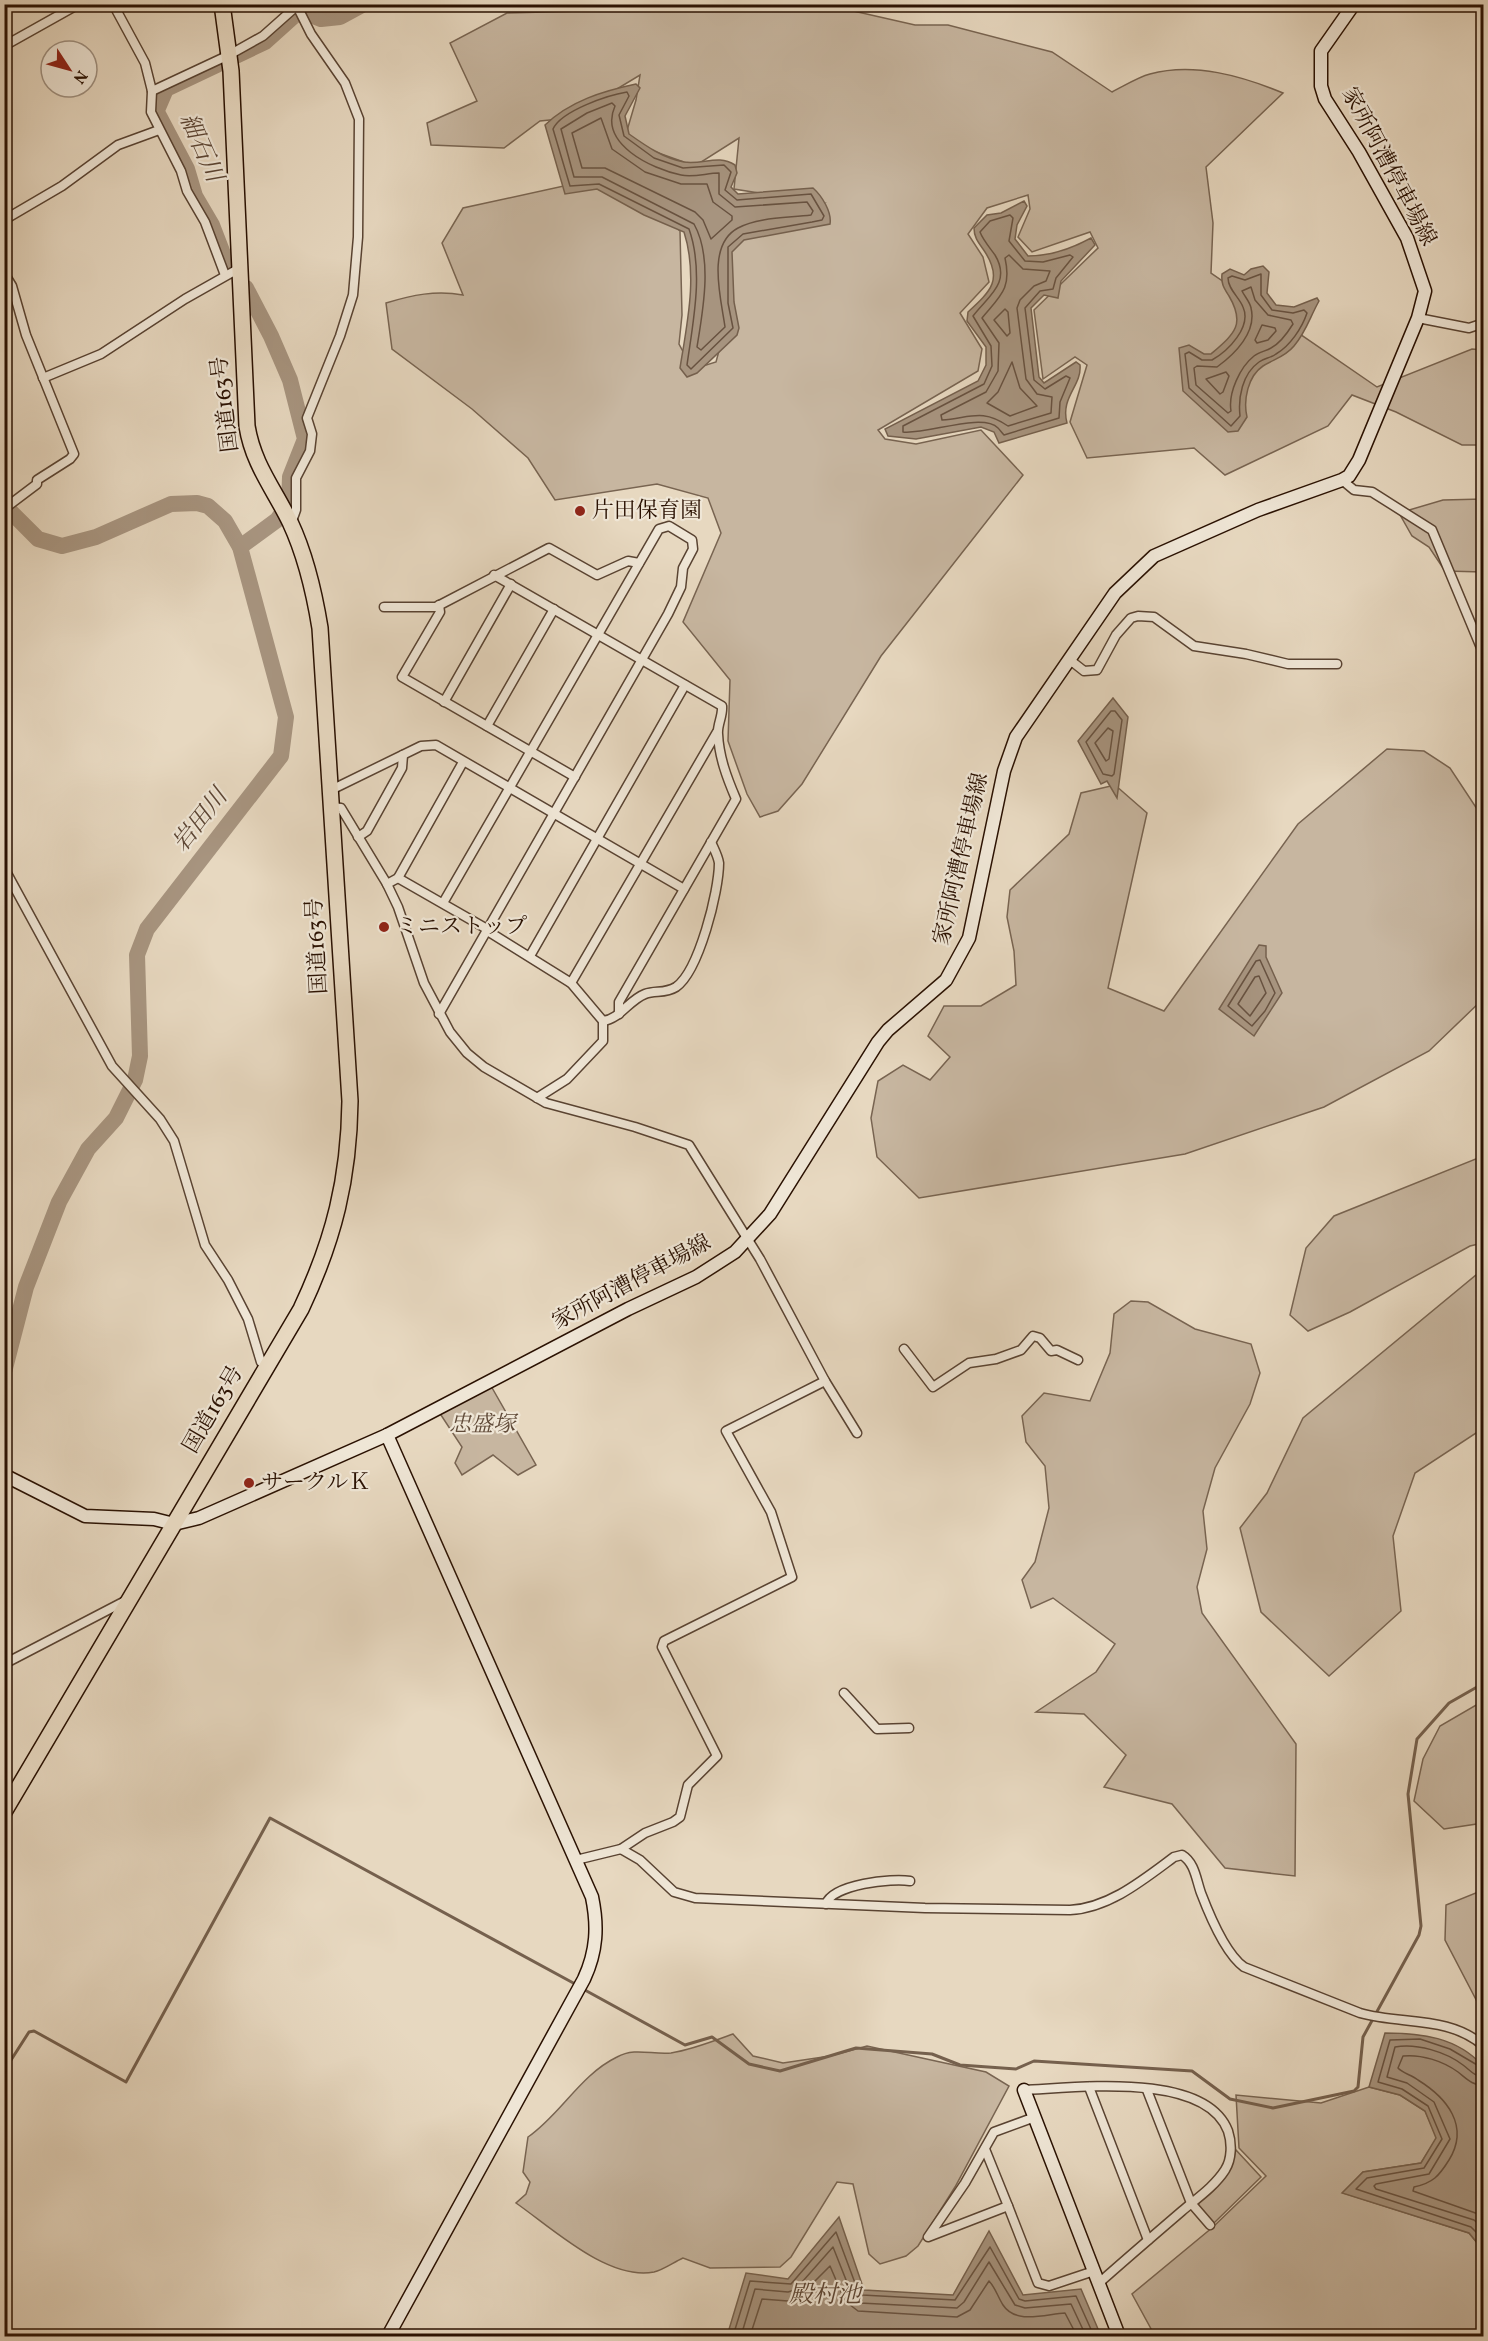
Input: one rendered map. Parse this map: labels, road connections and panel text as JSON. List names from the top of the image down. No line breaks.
{"streets":{"highway":["国道163号"],"main road":["家所阿漕停車場線"]},"crossings":[["家所阿漕停車場線","国道163号"]],"water":["細石川","岩田川","殿村池"],"parks":["忠盛塚"],"places":["片田保育園","ミニストップ","サークルＫ"],"north":"bottom right"}
